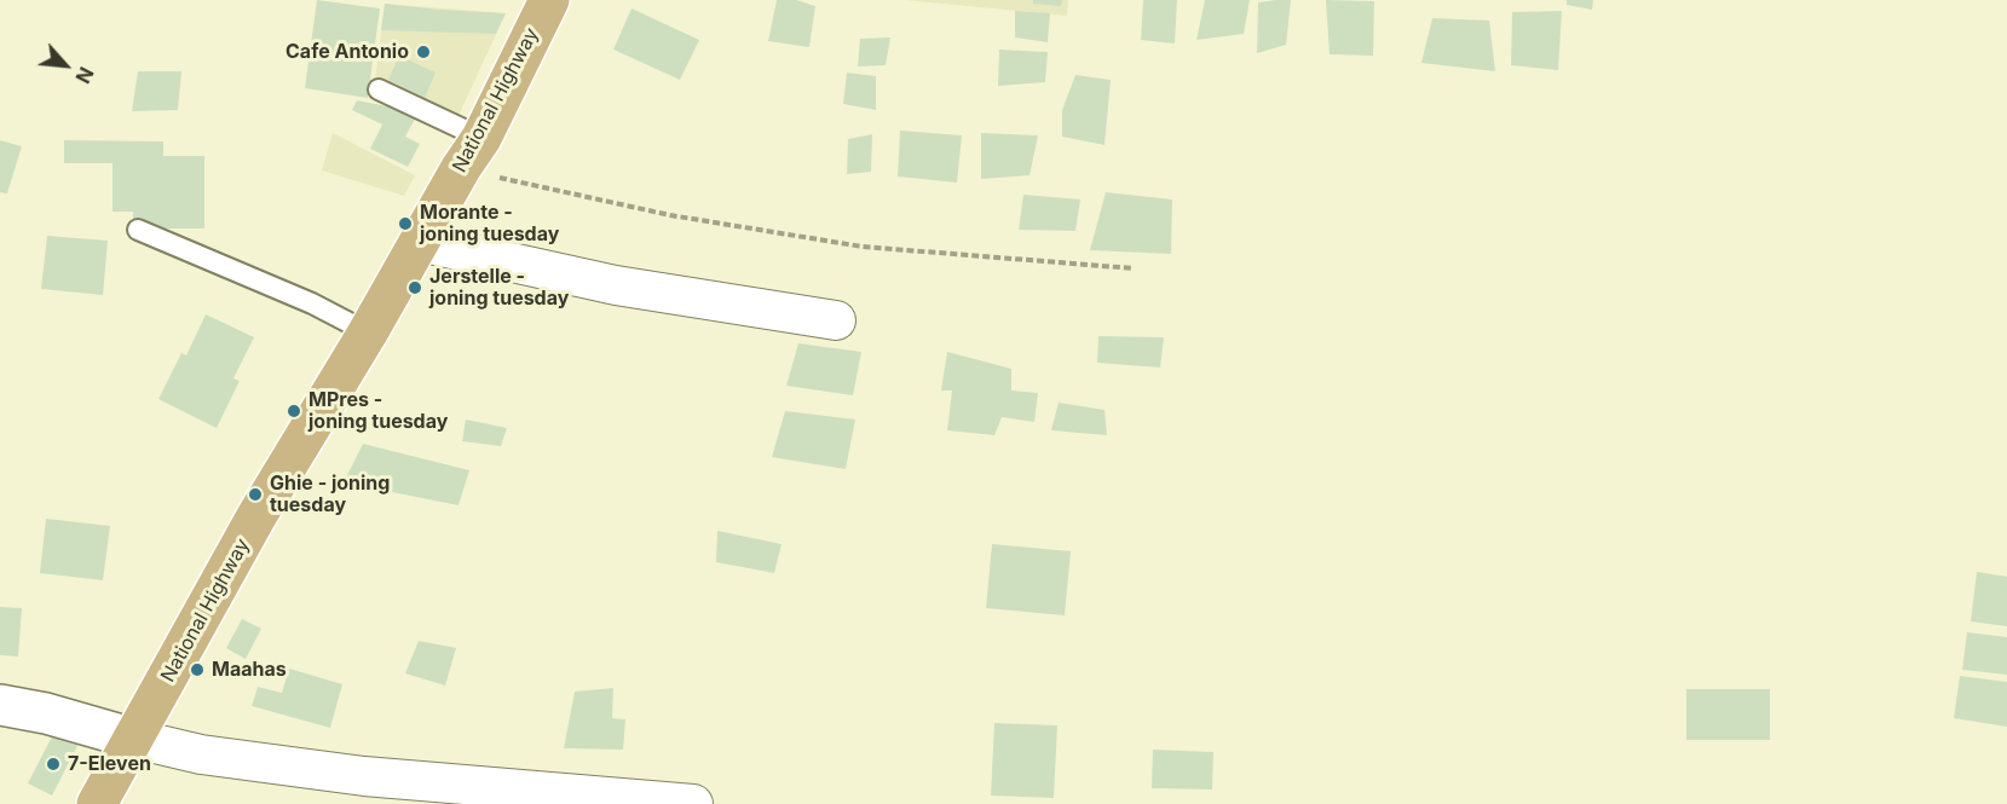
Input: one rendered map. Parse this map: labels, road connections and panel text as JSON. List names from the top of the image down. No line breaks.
{"streets":{"main road":["National Highway"]},"places":["Cafe Antonio","Morante - joning tuesday","Jerstelle - joning tuesday","MPres - joning tuesday","Ghie - joning tuesday","Maahas","7-Eleven"],"north":"bottom right"}
